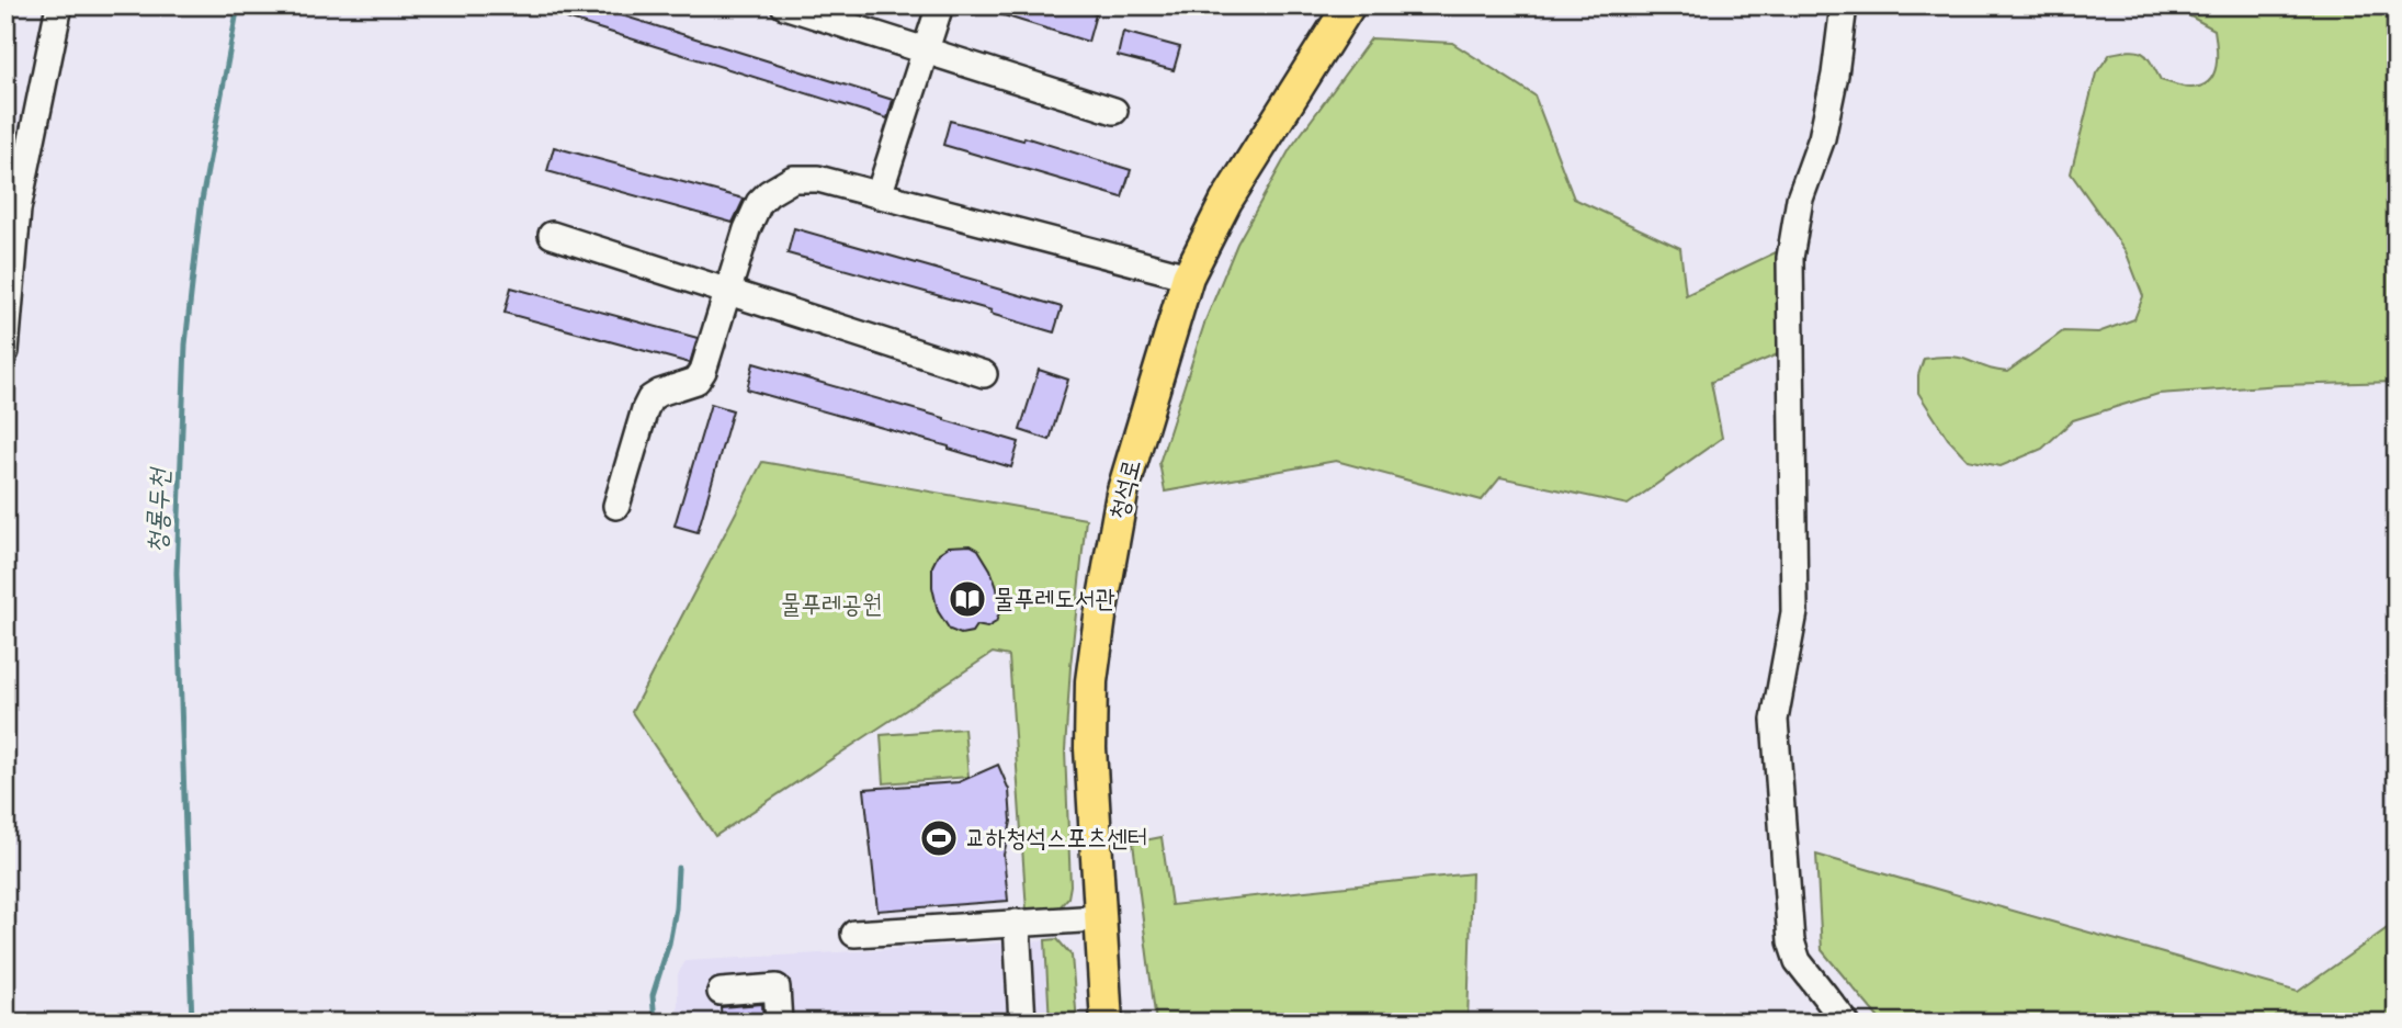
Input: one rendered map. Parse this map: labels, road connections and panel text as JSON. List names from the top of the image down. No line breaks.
{"streets":{"main road":["청석로"]},"water":["청룡두천"],"parks":["물푸레공원"],"places":{"library":["물푸레도서관"],"sports":["교하청석스포츠센터"]}}
